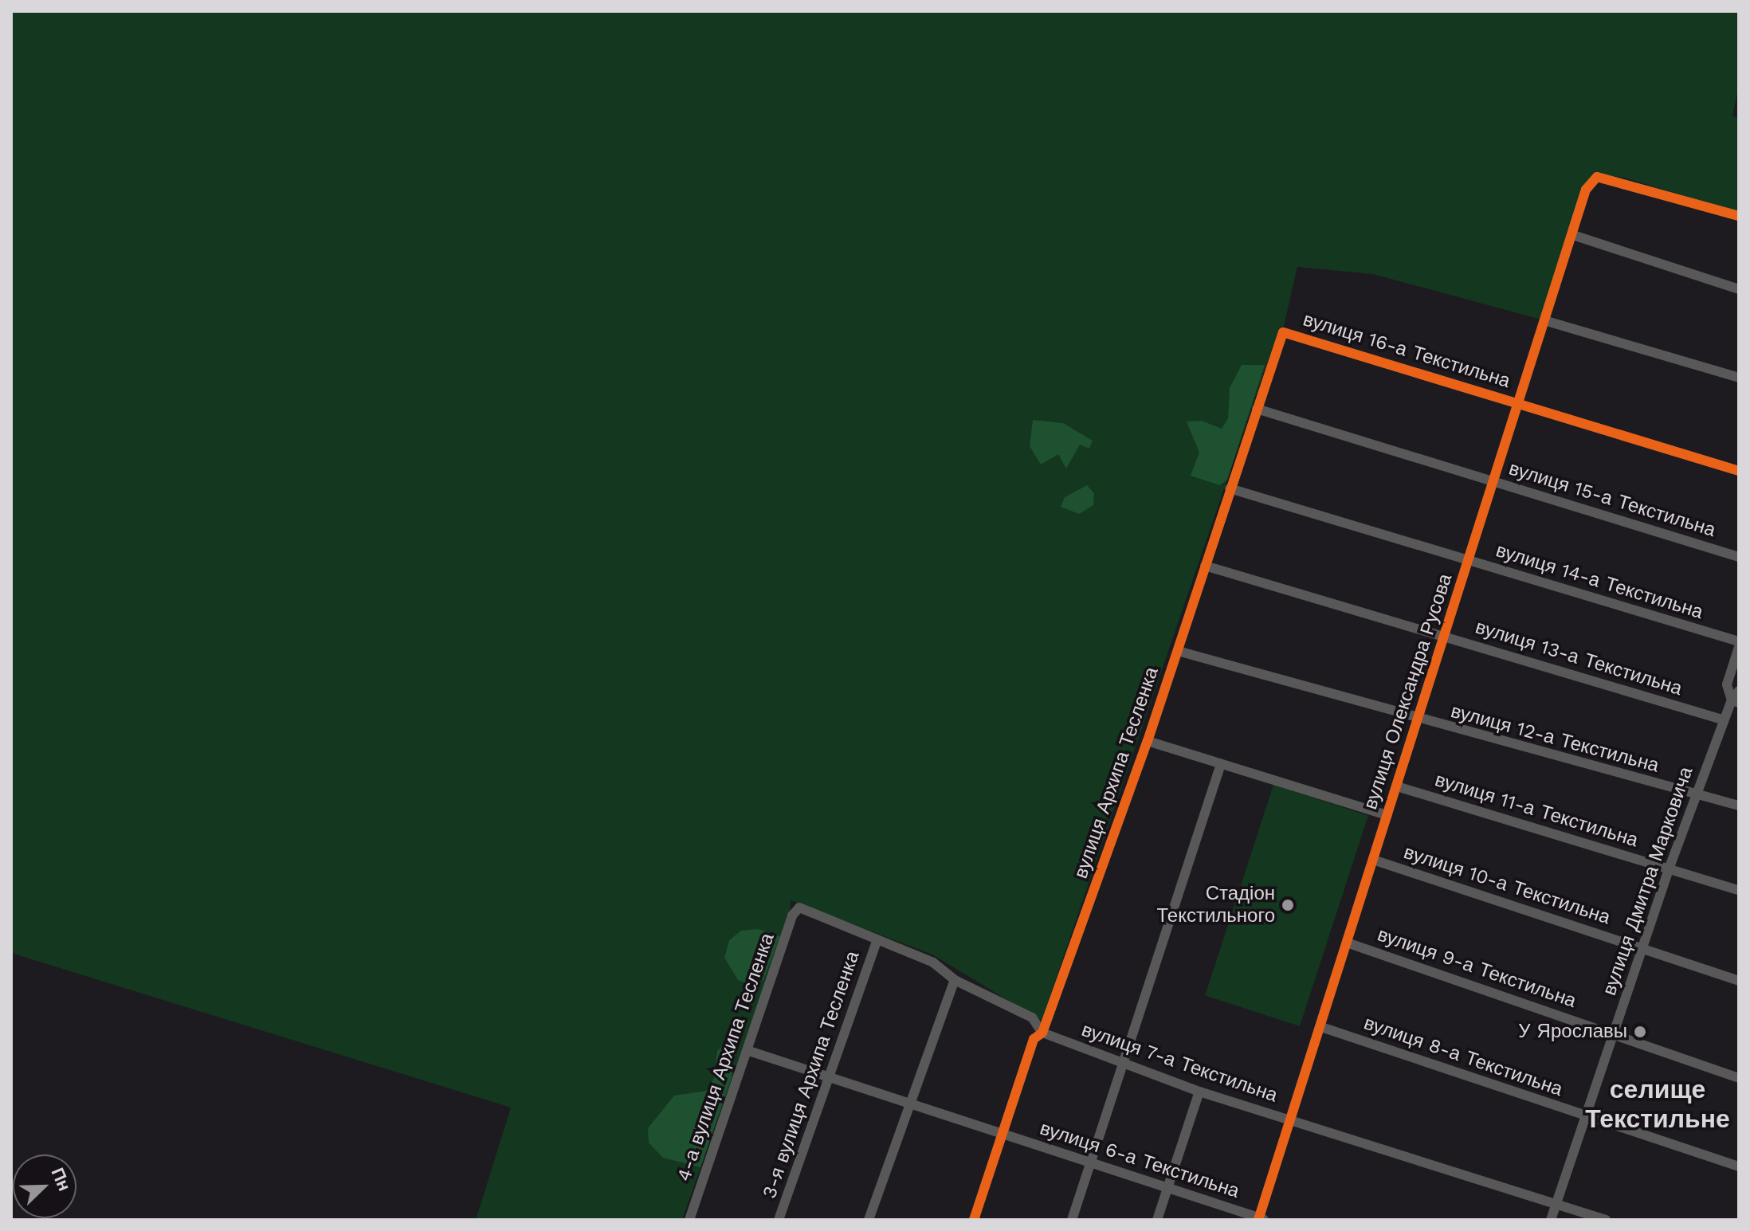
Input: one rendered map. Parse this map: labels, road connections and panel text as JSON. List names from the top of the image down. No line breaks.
{"streets":{"street":["вулиця 16-а Текстильна","вулиця 15-а Текстильна","вулиця 14-а Текстильна","вулиця 13-а Текстильна","вулиця Олександра Русова","вулиця 12-а Текстильна","вулиця Архипа Тесленка","вулиця 11-а Текстильна","вулиця Дмитра Марковича","вулиця 10-а Текстильна","вулиця 9-а Текстильна","вулиця 8-а Текстильна","4-а вулиця Архипа Тесленка","вулиця 7-а Текстильна","3-я вулиця Архипа Тесленка","вулиця 6-а Текстильна"]},"crossings":[["вулиця 16-а Текстильна","вулиця Олександра Русова"],["вулиця 16-а Текстильна","вулиця Архипа Тесленка"],["вулиця 15-а Текстильна","вулиця Олександра Русова"],["вулиця 15-а Текстильна","вулиця Архипа Тесленка"],["вулиця 14-а Текстильна","вулиця Олександра Русова"],["вулиця 14-а Текстильна","вулиця Архипа Тесленка"],["вулиця 13-а Текстильна","вулиця Олександра Русова"],["вулиця 13-а Текстильна","вулиця Архипа Тесленка"],["вулиця 13-а Текстильна","вулиця Дмитра Марковича"],["вулиця Олександра Русова","вулиця 12-а Текстильна"],["вулиця Олександра Русова","вулиця 11-а Текстильна"],["вулиця Олександра Русова","вулиця 10-а Текстильна"],["вулиця Олександра Русова","вулиця 9-а Текстильна"],["вулиця Олександра Русова","вулиця 8-а Текстильна"],["вулиця Олександра Русова","вулиця 7-а Текстильна"],["вулиця Олександра Русова","вулиця 6-а Текстильна"],["вулиця 12-а Текстильна","вулиця Архипа Тесленка"],["вулиця 12-а Текстильна","вулиця Дмитра Марковича"],["вулиця Архипа Тесленка","вулиця 7-а Текстильна"],["вулиця Архипа Тесленка","вулиця 6-а Текстильна"],["вулиця 11-а Текстильна","вулиця Дмитра Марковича"],["вулиця Дмитра Марковича","вулиця 10-а Текстильна"],["вулиця Дмитра Марковича","вулиця 9-а Текстильна"],["вулиця Дмитра Марковича","вулиця 8-а Текстильна"],["вулиця Дмитра Марковича","вулиця 7-а Текстильна"],["4-а вулиця Архипа Тесленка","вулиця 7-а Текстильна"],["4-а вулиця Архипа Тесленка","вулиця 6-а Текстильна"],["вулиця 7-а Текстильна","3-я вулиця Архипа Тесленка"],["3-я вулиця Архипа Тесленка","вулиця 6-а Текстильна"]],"districts":["селище Текстильне"],"places":["Стадіон Текстильного","У Ярославы"],"north":"top right"}
